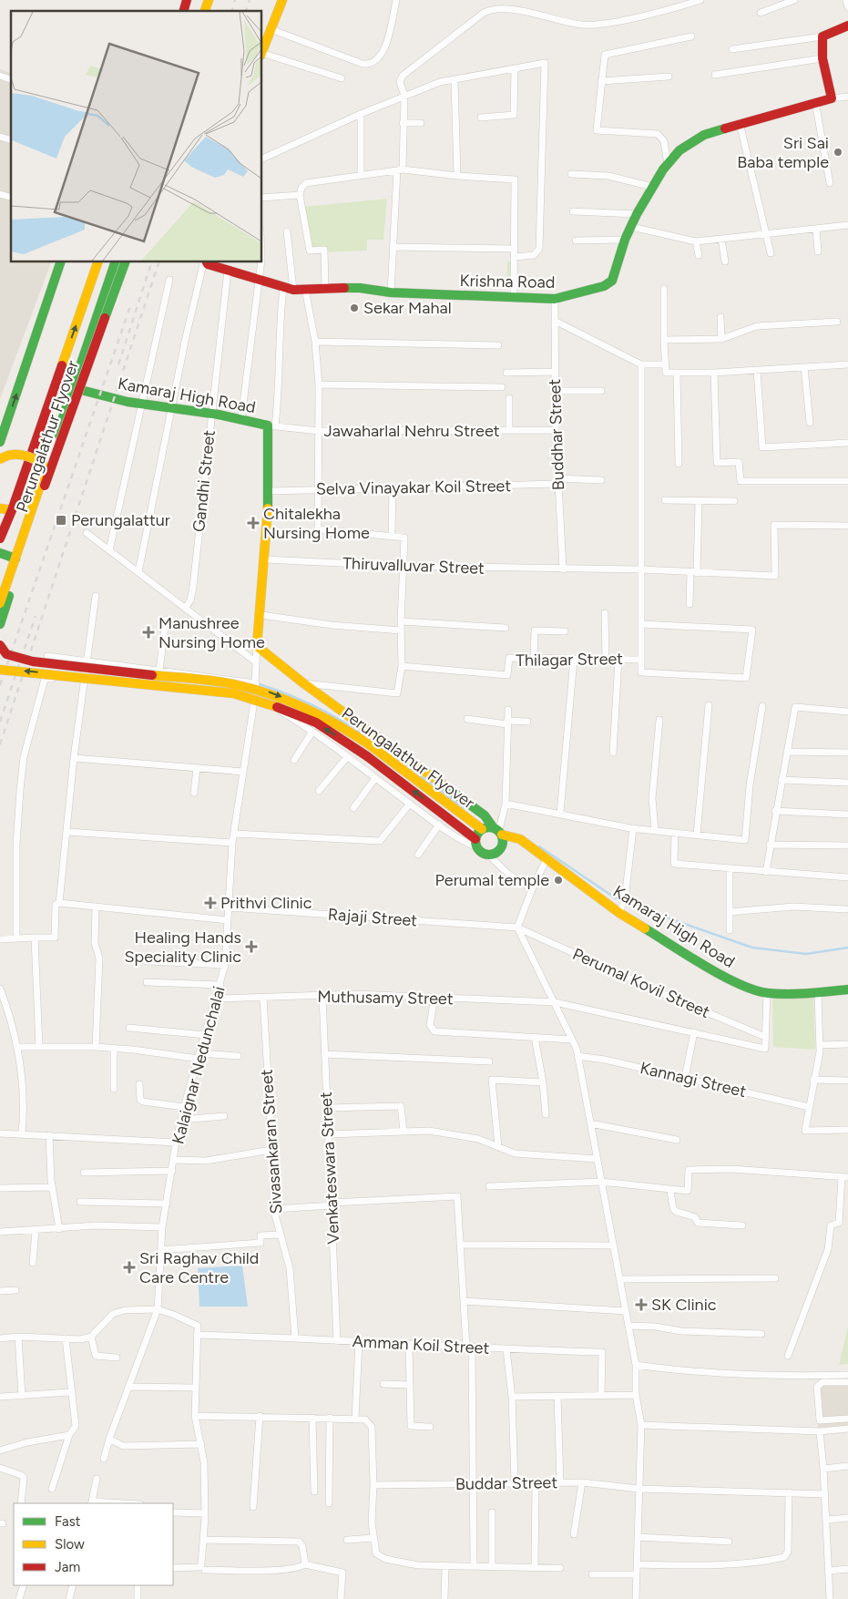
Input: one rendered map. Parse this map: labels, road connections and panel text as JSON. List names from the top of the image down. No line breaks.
{"streets":{"main road":["Krishna Road","Kamaraj High Road","Perungalathur Flyover"],"street":["Jawaharlal Nehru Street","Buddhar Street","Gandhi Street","Selva Vinayakar Koil Street","Thiruvalluvar Street","Thilagar Street","Rajaji Street","Perumal Kovil Street","Muthusamy Street","Kalaignar Nedunchalai","Kannagi Street","Sivasankaran Street","Venkateswara Street","Amman Koil Street","Buddar Street"]},"crossings":[["Krishna Road","Buddhar Street"],["Krishna Road","Gandhi Street"],["Kamaraj High Road","Jawaharlal Nehru Street"],["Kamaraj High Road","Perungalathur Flyover"],["Kamaraj High Road","Gandhi Street"],["Kamaraj High Road","Selva Vinayakar Koil Street"],["Kamaraj High Road","Thiruvalluvar Street"],["Kamaraj High Road","Kalaignar Nedunchalai"],["Jawaharlal Nehru Street","Buddhar Street"],["Buddhar Street","Selva Vinayakar Koil Street"],["Buddhar Street","Thiruvalluvar Street"],["Rajaji Street","Perumal Kovil Street"],["Rajaji Street","Kalaignar Nedunchalai"],["Perumal Kovil Street","Muthusamy Street"],["Muthusamy Street","Kalaignar Nedunchalai"],["Muthusamy Street","Sivasankaran Street"],["Muthusamy Street","Venkateswara Street"],["Sivasankaran Street","Amman Koil Street"],["Venkateswara Street","Amman Koil Street"]],"places":{"other":["Sri Sai Baba temple","Sekar Mahal","Perumal temple"],"transit":["Perungalattur"],"health":["Chitalekha Nursing Home","Manushree Nursing Home","Prithvi Clinic","Healing Hands Speciality Clinic","Sri Raghav Child Care Centre","SK Clinic"]},"legend":["Fast","Slow","Jam"]}
